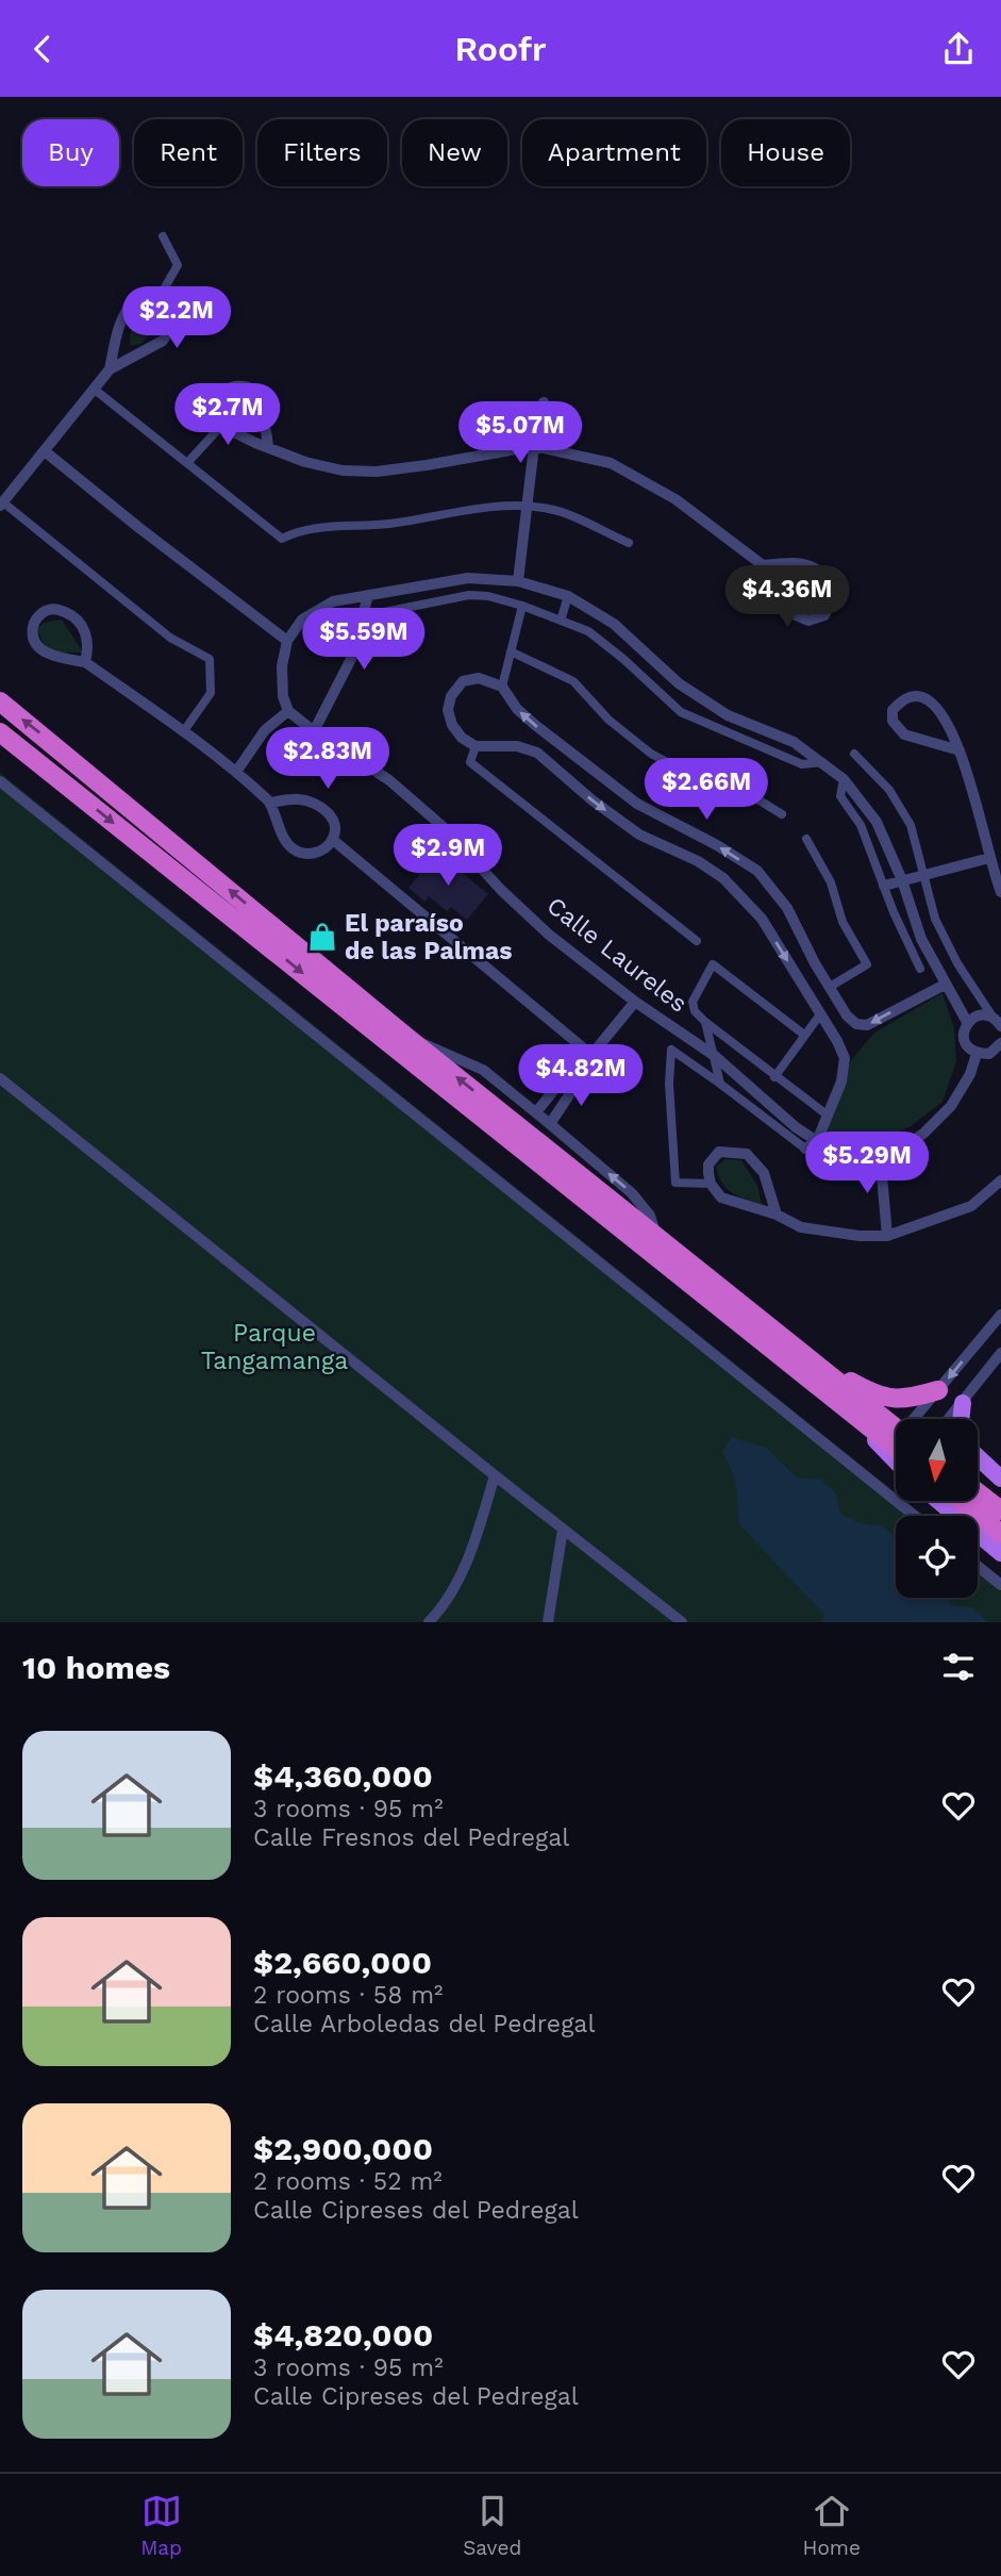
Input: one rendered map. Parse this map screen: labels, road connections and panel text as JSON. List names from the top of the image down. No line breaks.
{"streets":{"street":["Calle Laureles"]},"parks":["Parque Tangamanga"],"places":{"shop":["El paraíso de las Palmas"]},"north":"bottom","page":{"header":"Roofr","chip":["Buy","Rent","Filters","New","Apartment","House"],"price":["$2.2M","$2.7M","$5.07M","$4.36M","$5.59M","$2.83M","$2.66M","$2.9M","$4.82M","$5.29M"],"heading":"10 homes","list":[{"name":"$4,360,000","note":"3 rooms · 95 m² · Calle Fresnos del Pedregal"},{"name":"$2,660,000","note":"2 rooms · 58 m² · Calle Arboledas del Pedregal"},{"name":"$2,900,000","note":"2 rooms · 52 m² · Calle Cipreses del Pedregal"},{"name":"$4,820,000","note":"3 rooms · 95 m² · Calle Cipreses del Pedregal"}],"tabs":["Map","Saved","Home"]}}
